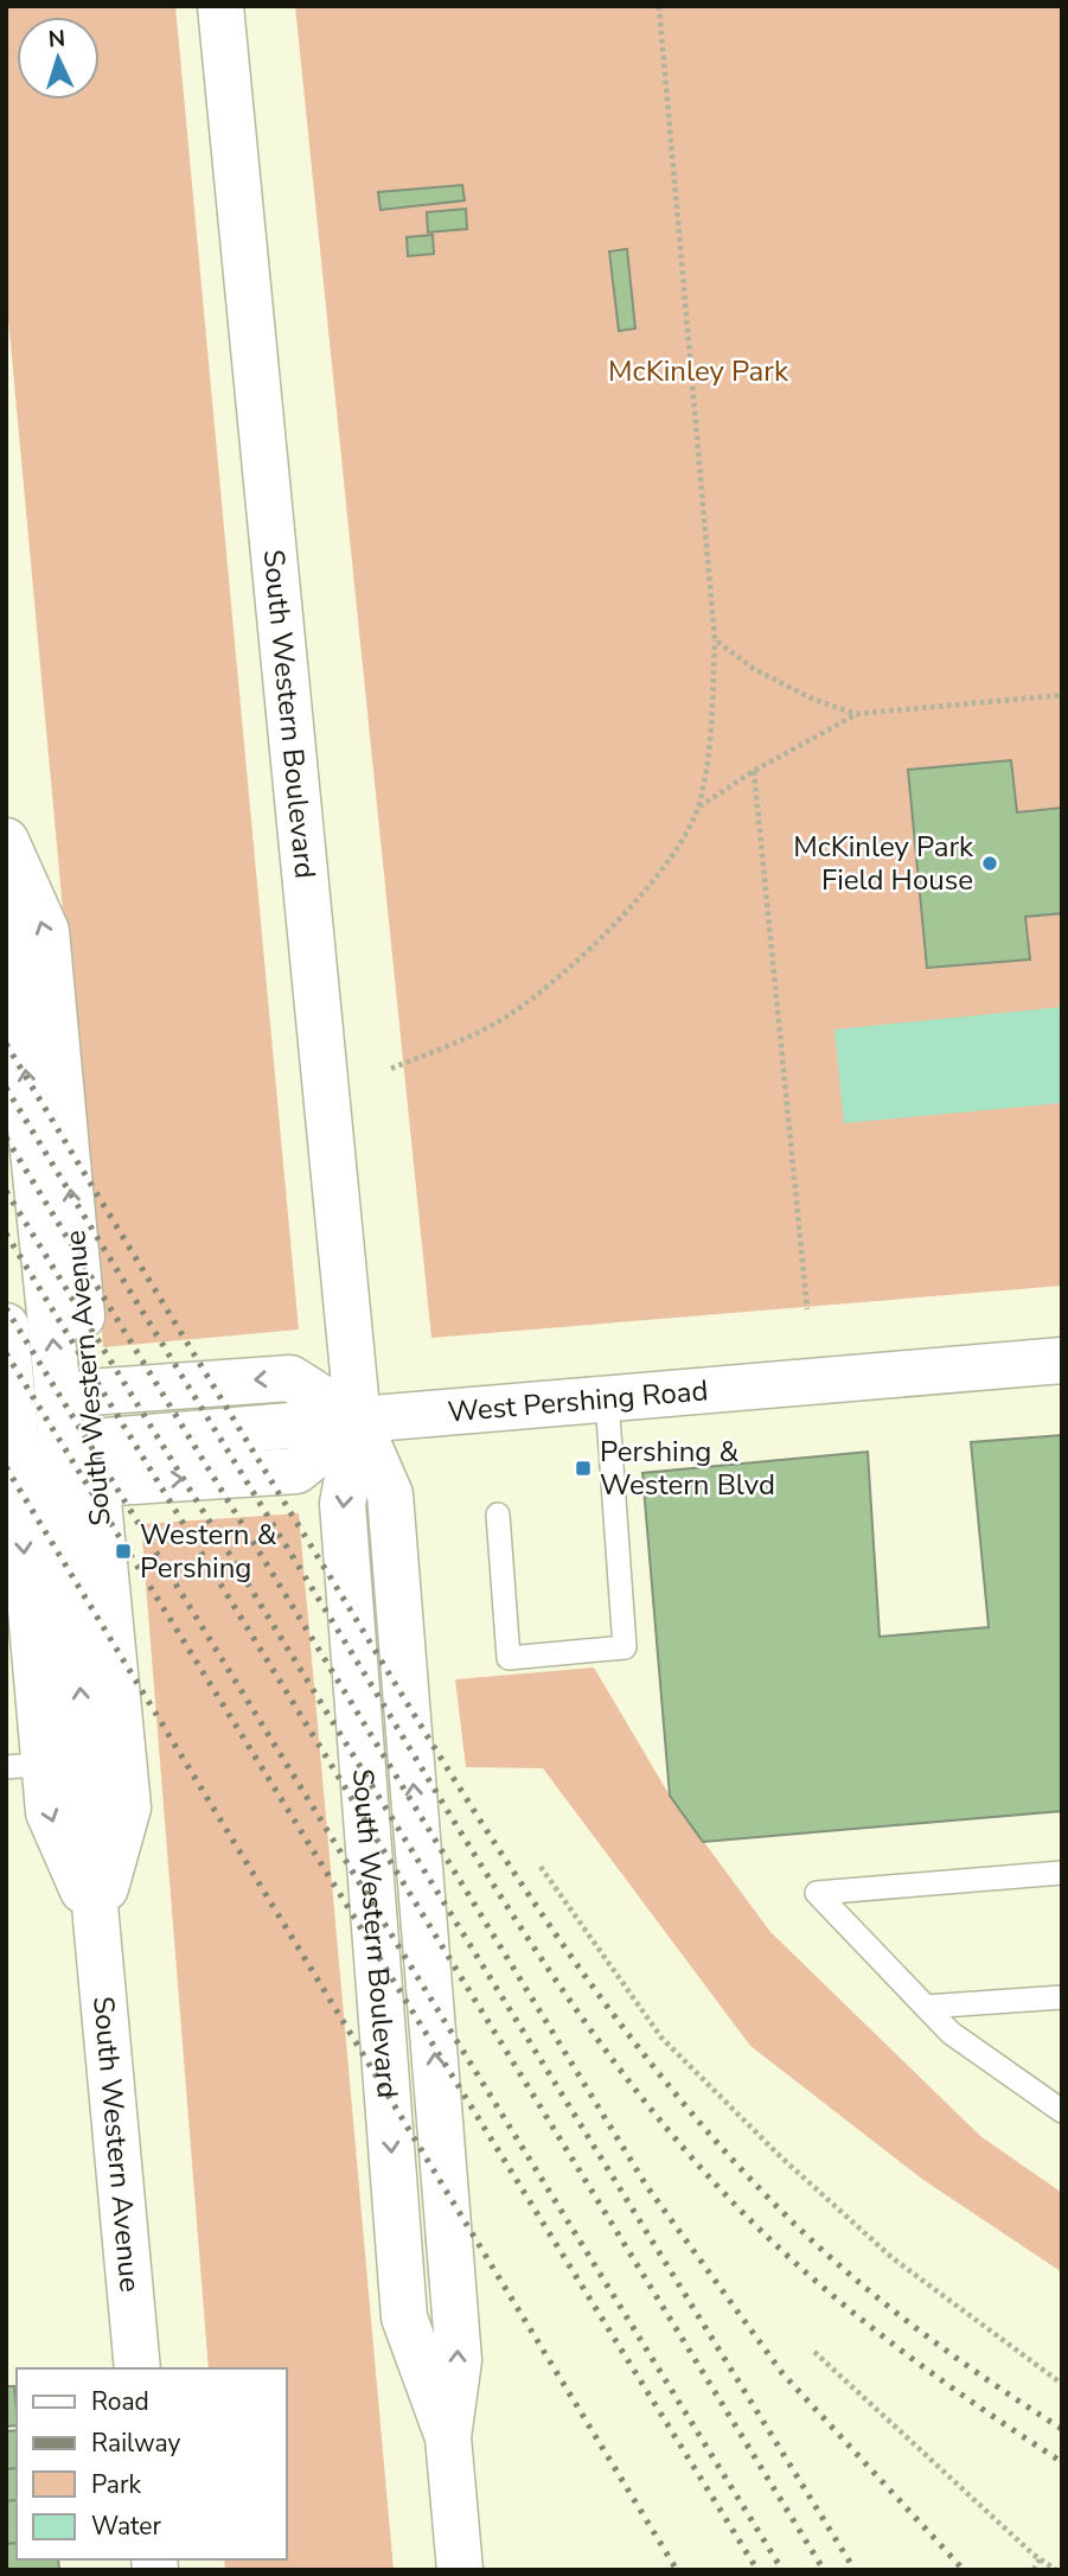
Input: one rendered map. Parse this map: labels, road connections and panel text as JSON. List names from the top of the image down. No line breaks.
{"streets":{"main road":["South Western Boulevard","South Western Avenue","West Pershing Road"]},"crossings":[["South Western Boulevard","West Pershing Road"]],"parks":["McKinley Park"],"places":{"other":["McKinley Park Field House"],"transit":["Pershing & Western Blvd","Western & Pershing"]},"legend":["Road","Railway","Park","Water"],"north":"top"}
